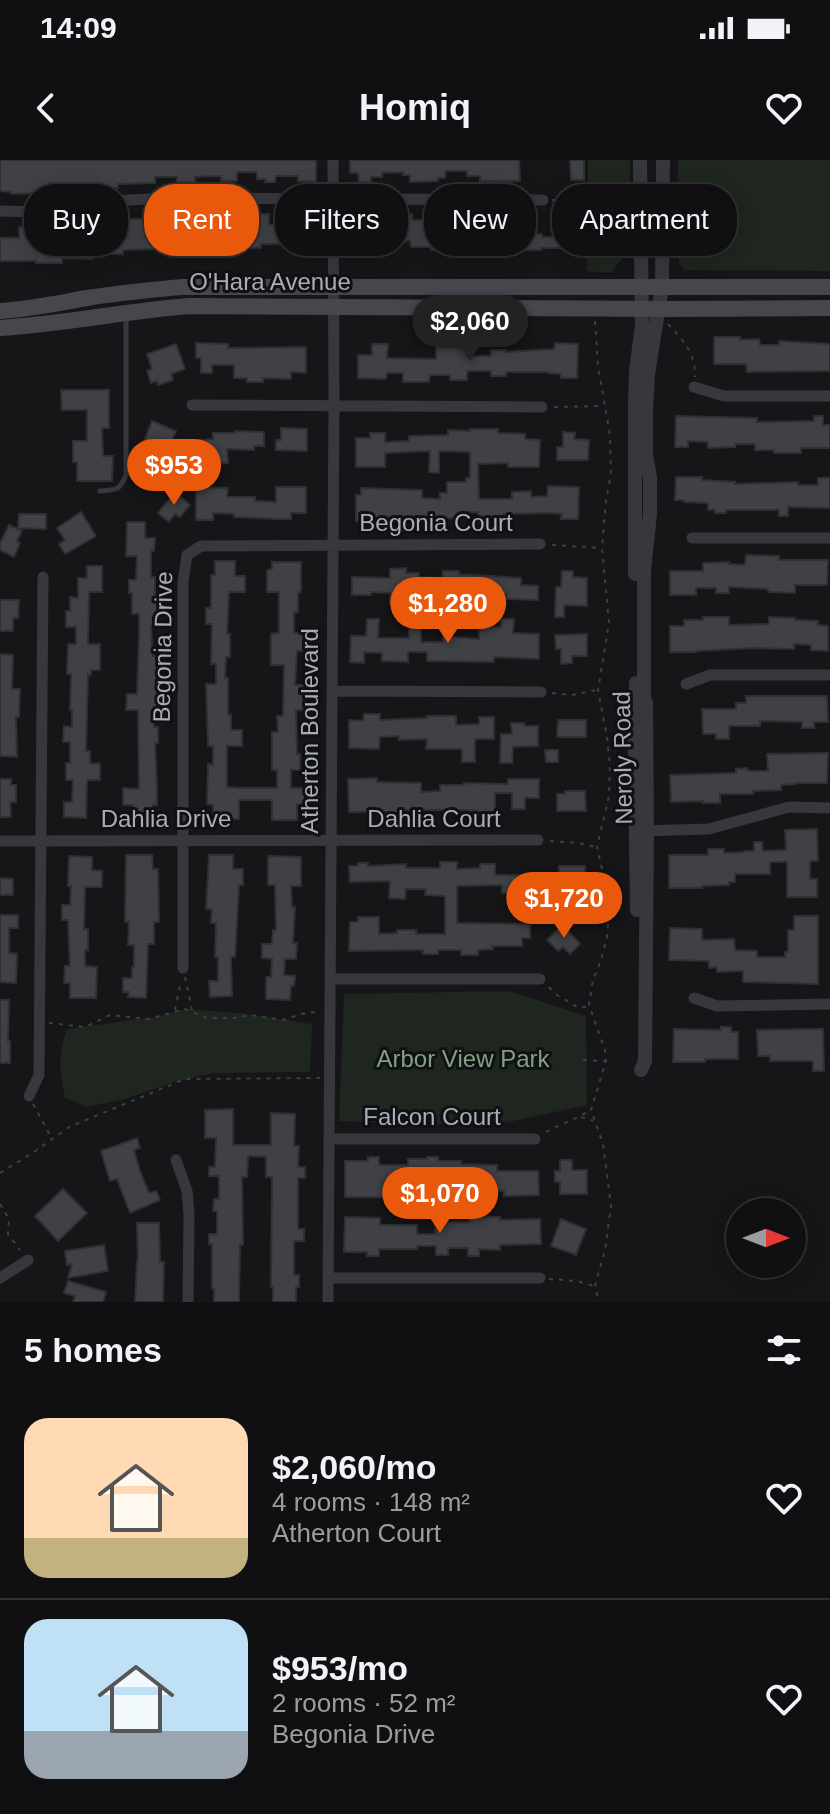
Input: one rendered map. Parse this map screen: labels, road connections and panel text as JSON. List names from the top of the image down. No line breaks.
{"streets":{"main road":["O'Hara Avenue"],"street":["Begonia Court","Begonia Drive","Atherton Boulevard","Neroly Road","Dahlia Drive","Dahlia Court","Falcon Court"]},"crossings":[["O'Hara Avenue","Atherton Boulevard"],["O'Hara Avenue","Neroly Road"],["Begonia Court","Begonia Drive"],["Begonia Court","Atherton Boulevard"],["Begonia Drive","Atherton Boulevard"],["Begonia Drive","Dahlia Drive"],["Atherton Boulevard","Dahlia Drive"],["Atherton Boulevard","Dahlia Court"],["Atherton Boulevard","Falcon Court"],["Dahlia Drive","Dahlia Court"]],"parks":["Arbor View Park"],"north":"right","page":{"status":"14:09","header":"Homiq","chip":["Buy","Rent","Filters","New","Apartment"],"price":["$2,060","$953","$1,280","$1,720","$1,070"],"heading":"5 homes","list":[{"name":"$2,060/mo","note":"4 rooms · 148 m² · Atherton Court"},{"name":"$953/mo","note":"2 rooms · 52 m² · Begonia Drive"}]}}
